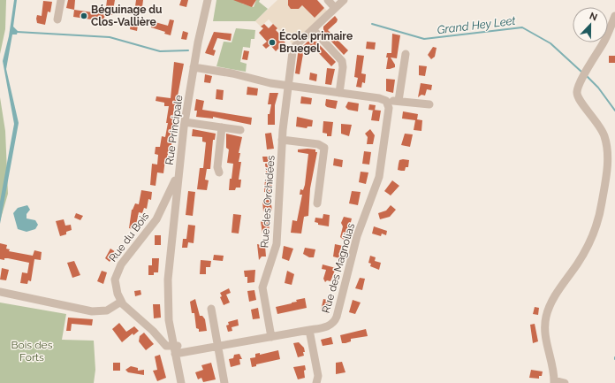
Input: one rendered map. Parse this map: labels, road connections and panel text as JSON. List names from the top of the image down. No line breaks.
{"streets":{"street":["Rue Principale","Rue des Orchidées","Rue du Bois","Rue des Magnolias"]},"crossings":[["Rue Principale","Rue du Bois"],["Rue Principale","Rue des Magnolias"],["Rue des Orchidées","Rue des Magnolias"],["Rue du Bois","Rue des Magnolias"]],"water":["Grand Hey Leet"],"parks":["Bois des Forts"],"places":["Béguinage du Clos-Vallière","École primaire Bruegel"],"north":"top"}
